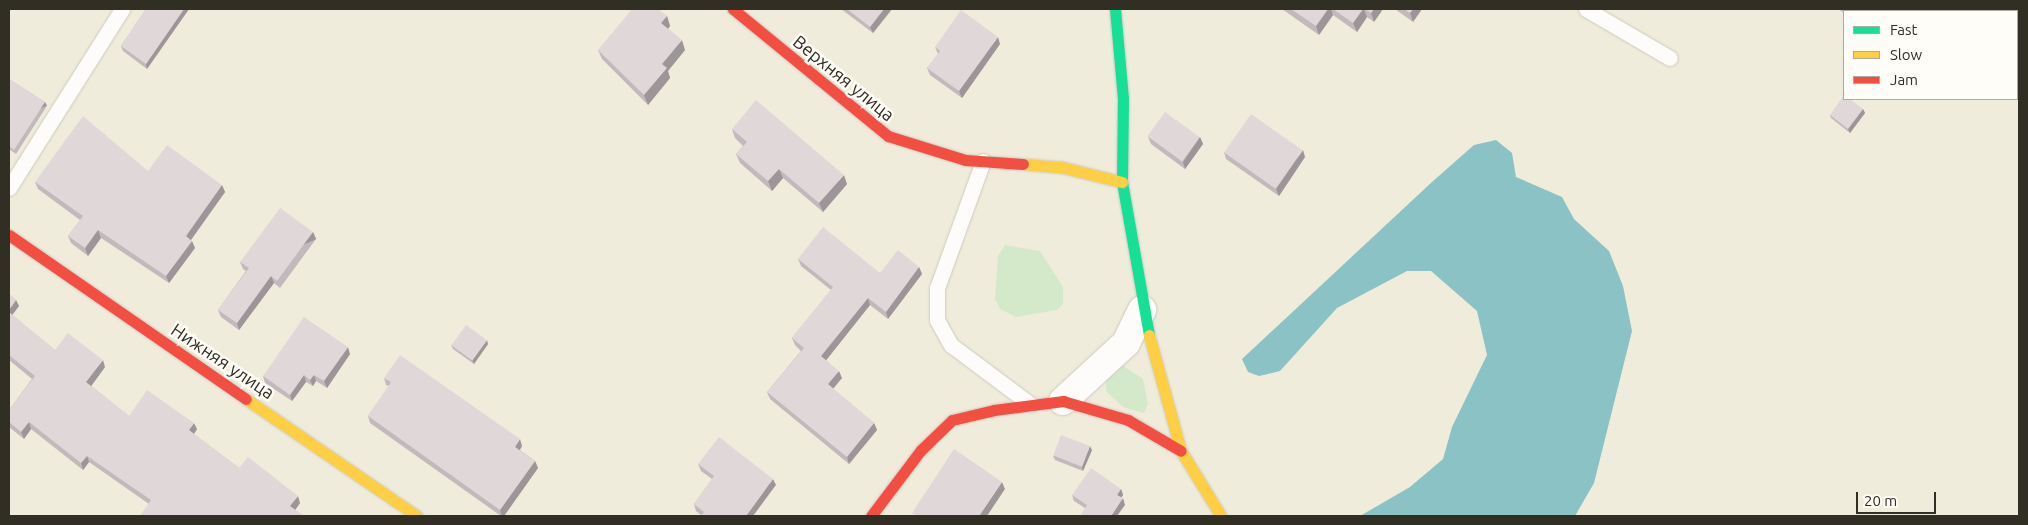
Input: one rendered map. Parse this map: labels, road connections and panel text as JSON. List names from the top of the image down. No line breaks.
{"streets":{"street":["Верхняя улица","Нижняя улица"]},"legend":["Fast","Slow","Jam"],"scale_bar":"20 m"}
